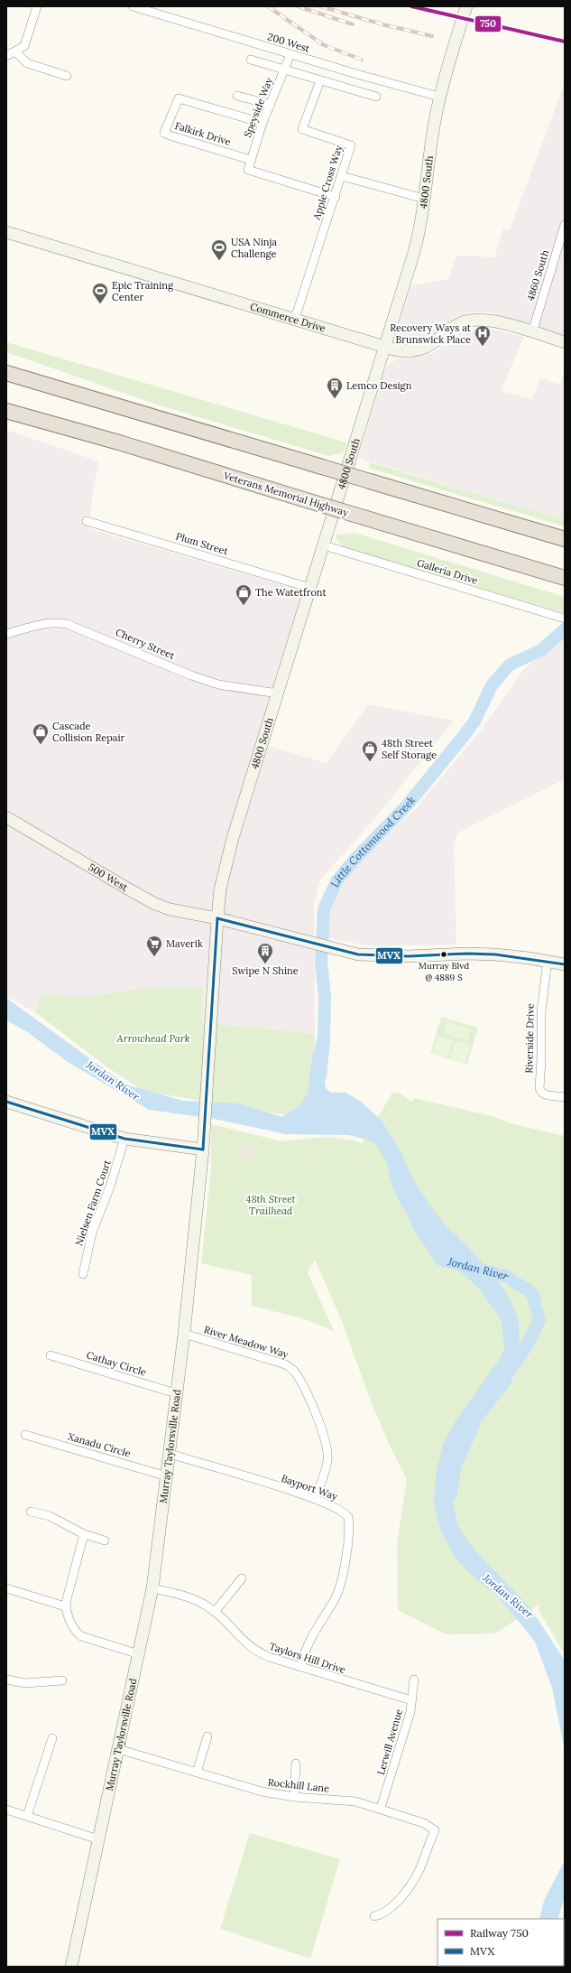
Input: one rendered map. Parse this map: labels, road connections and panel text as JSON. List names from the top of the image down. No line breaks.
{"streets":{"highway":["Veterans Memorial Highway"],"street":["200 West","Speyside Way","Falkirk Drive","Apple Cross Way","4800 South","4860 South","Commerce Drive","Plum Street","Galleria Drive","Cherry Street","500 West","Riverside Drive","Nielsen Farm Court","River Meadow Way","Cathay Circle","Xanadu Circle","Murray Taylorsville Road","Bayport Way","Taylors Hill Drive","Lerwill Avenue","Rockhill Lane"]},"crossings":[["200 West","Speyside Way"],["200 West","4800 South"],["Speyside Way","Falkirk Drive"],["Speyside Way","Apple Cross Way"],["Apple Cross Way","Commerce Drive"],["4800 South","Commerce Drive"],["4800 South","Plum Street"],["4800 South","Galleria Drive"],["4800 South","Cherry Street"],["4800 South","500 West"],["4800 South","Murray Taylorsville Road"],["4860 South","Commerce Drive"],["500 West","Riverside Drive"],["500 West","Murray Taylorsville Road"],["River Meadow Way","Murray Taylorsville Road"],["River Meadow Way","Bayport Way"],["Cathay Circle","Murray Taylorsville Road"],["Xanadu Circle","Murray Taylorsville Road"],["Murray Taylorsville Road","Bayport Way"],["Murray Taylorsville Road","Taylors Hill Drive"],["Murray Taylorsville Road","Rockhill Lane"],["Bayport Way","Taylors Hill Drive"],["Taylors Hill Drive","Lerwill Avenue"],["Lerwill Avenue","Rockhill Lane"]],"water":["Little Cottonwood Creek","Jordan River"],"parks":["Arrowhead Park","48th Street Trailhead"],"places":{"sports":["USA Ninja Challenge","Epic Training Center"],"hospital":["Recovery Ways at Brunswick Place"],"building":["Lemco Design","Swipe N Shine"],"shop":["The Watetfront","Cascade Collision Repair","48th Street Self Storage"],"other":["Murray Blvd @ 4889 S"],"supermarket":["Maverik"]},"lines":["rail line 750","transit line MVX"],"legend":["Railway 750","MVX"]}
